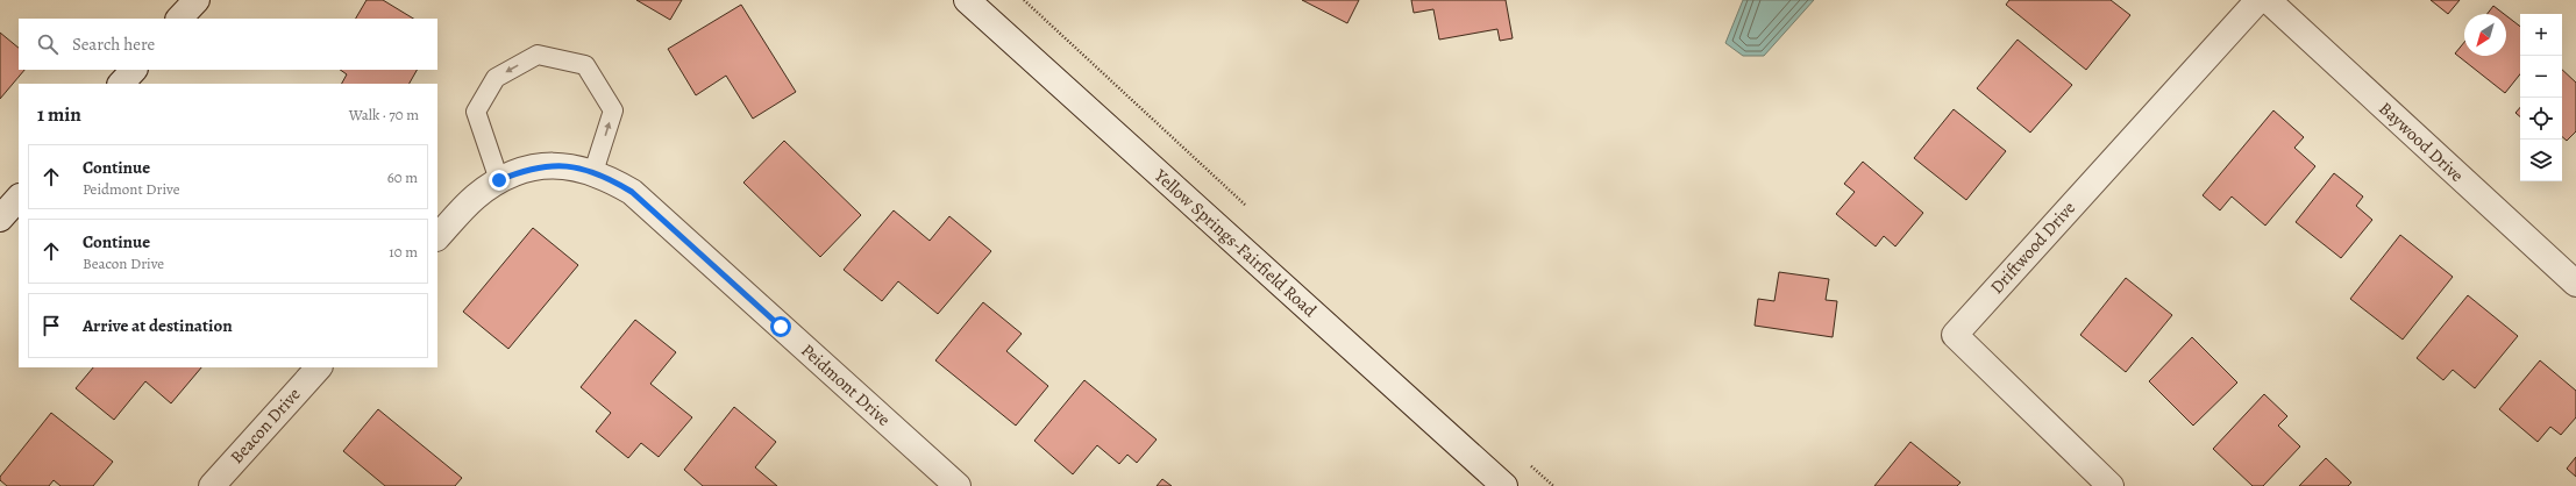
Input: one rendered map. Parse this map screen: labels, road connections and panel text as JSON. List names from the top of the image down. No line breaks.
{"streets":{"street":["Baywood Drive","Yellow Springs-Fairfield Road","Driftwood Drive","Peidmont Drive","Beacon Drive"]},"north":"bottom left","page":{"map_buttons":["+","−"],"search":"Search here","heading":["1 min","Walk · 70 m"],"list":[["Continue","Peidmont Drive","60 m"],["Continue","Beacon Drive","10 m"],"Arrive at destination"]}}
